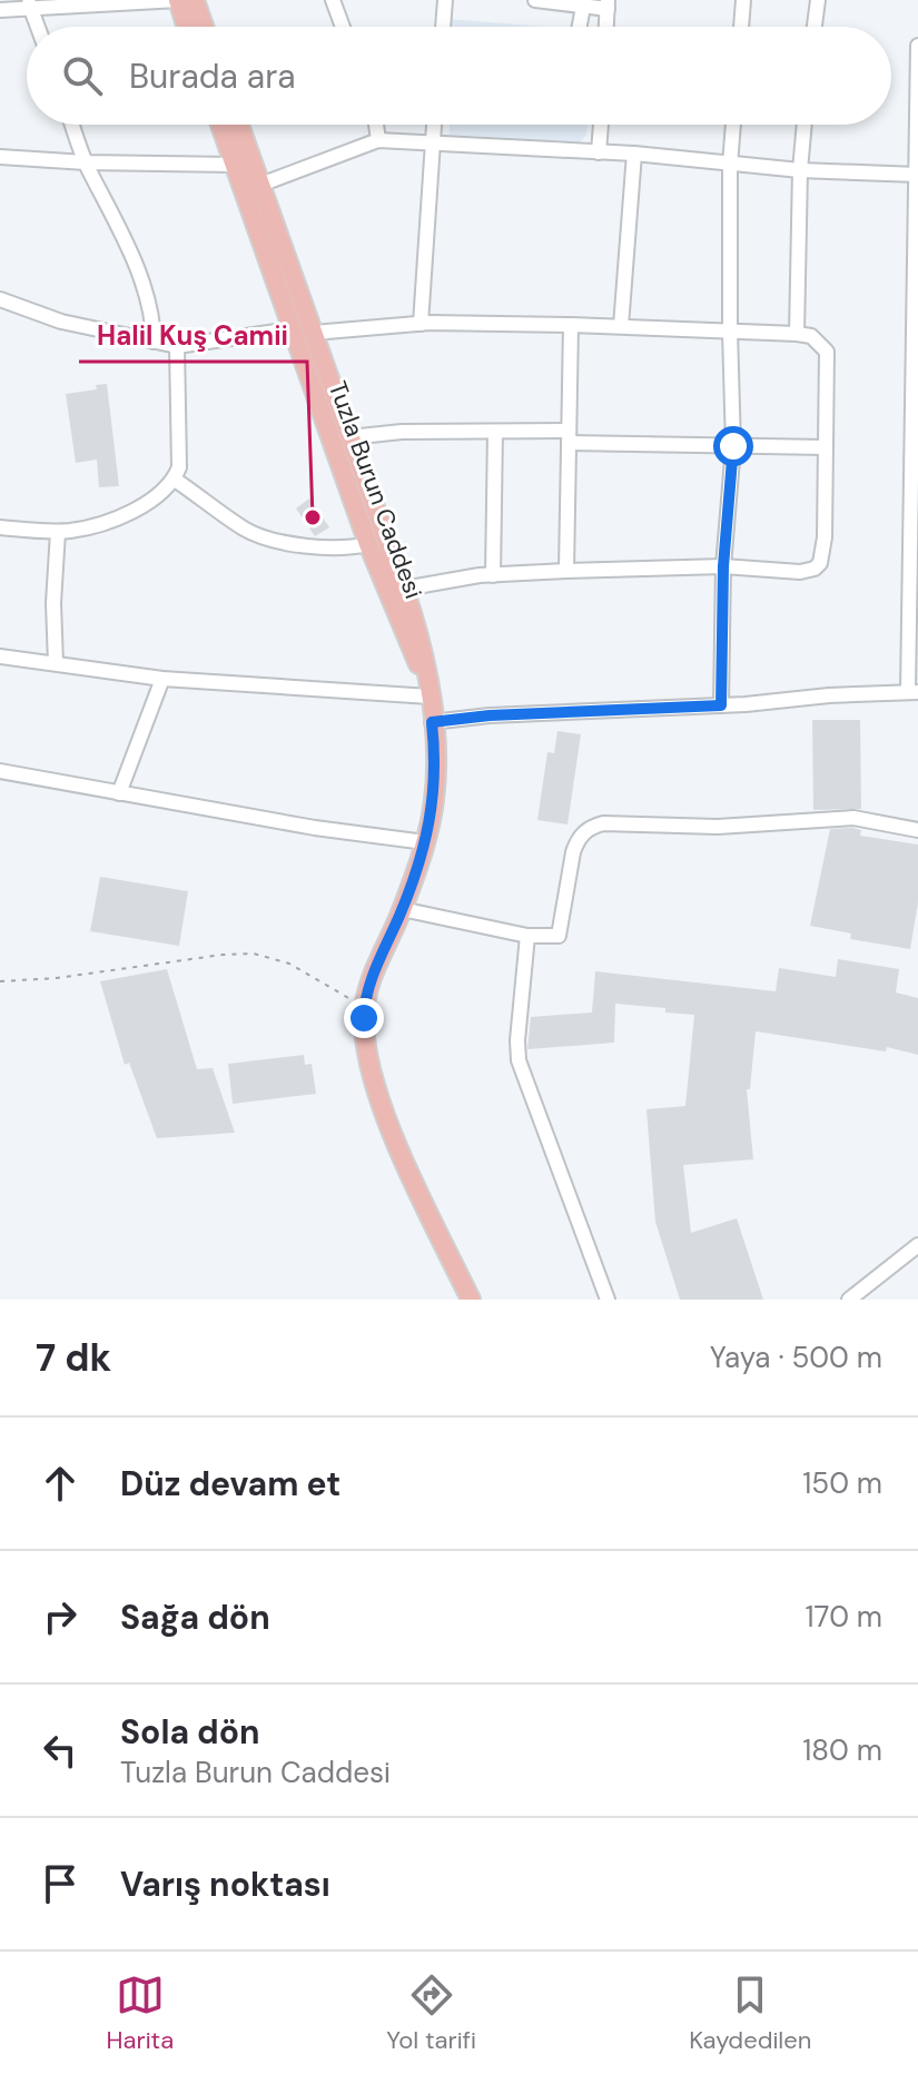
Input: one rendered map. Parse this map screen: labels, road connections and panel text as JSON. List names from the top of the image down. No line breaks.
{"streets":{"main road":["Tuzla Burun Caddesi"]},"places":["Halil Kuş Camii"],"page":{"search":"Burada ara","heading":["7 dk","Yaya · 500 m"],"list":[["Düz devam et","150 m"],["Sağa dön","170 m"],["Sola dön","Tuzla Burun Caddesi","180 m"],"Varış noktası"],"nav":["Harita","Yol tarifi","Kaydedilen"]}}
